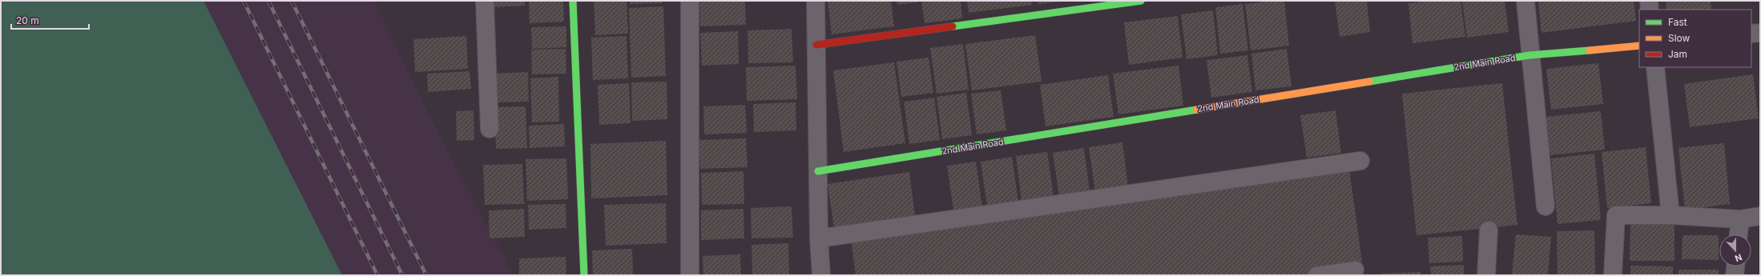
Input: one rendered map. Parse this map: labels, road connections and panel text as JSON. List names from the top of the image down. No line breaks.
{"streets":{"street":["2nd Main Road"]},"legend":["Fast","Slow","Jam"],"scale_bar":"20 m","north":"bottom"}
